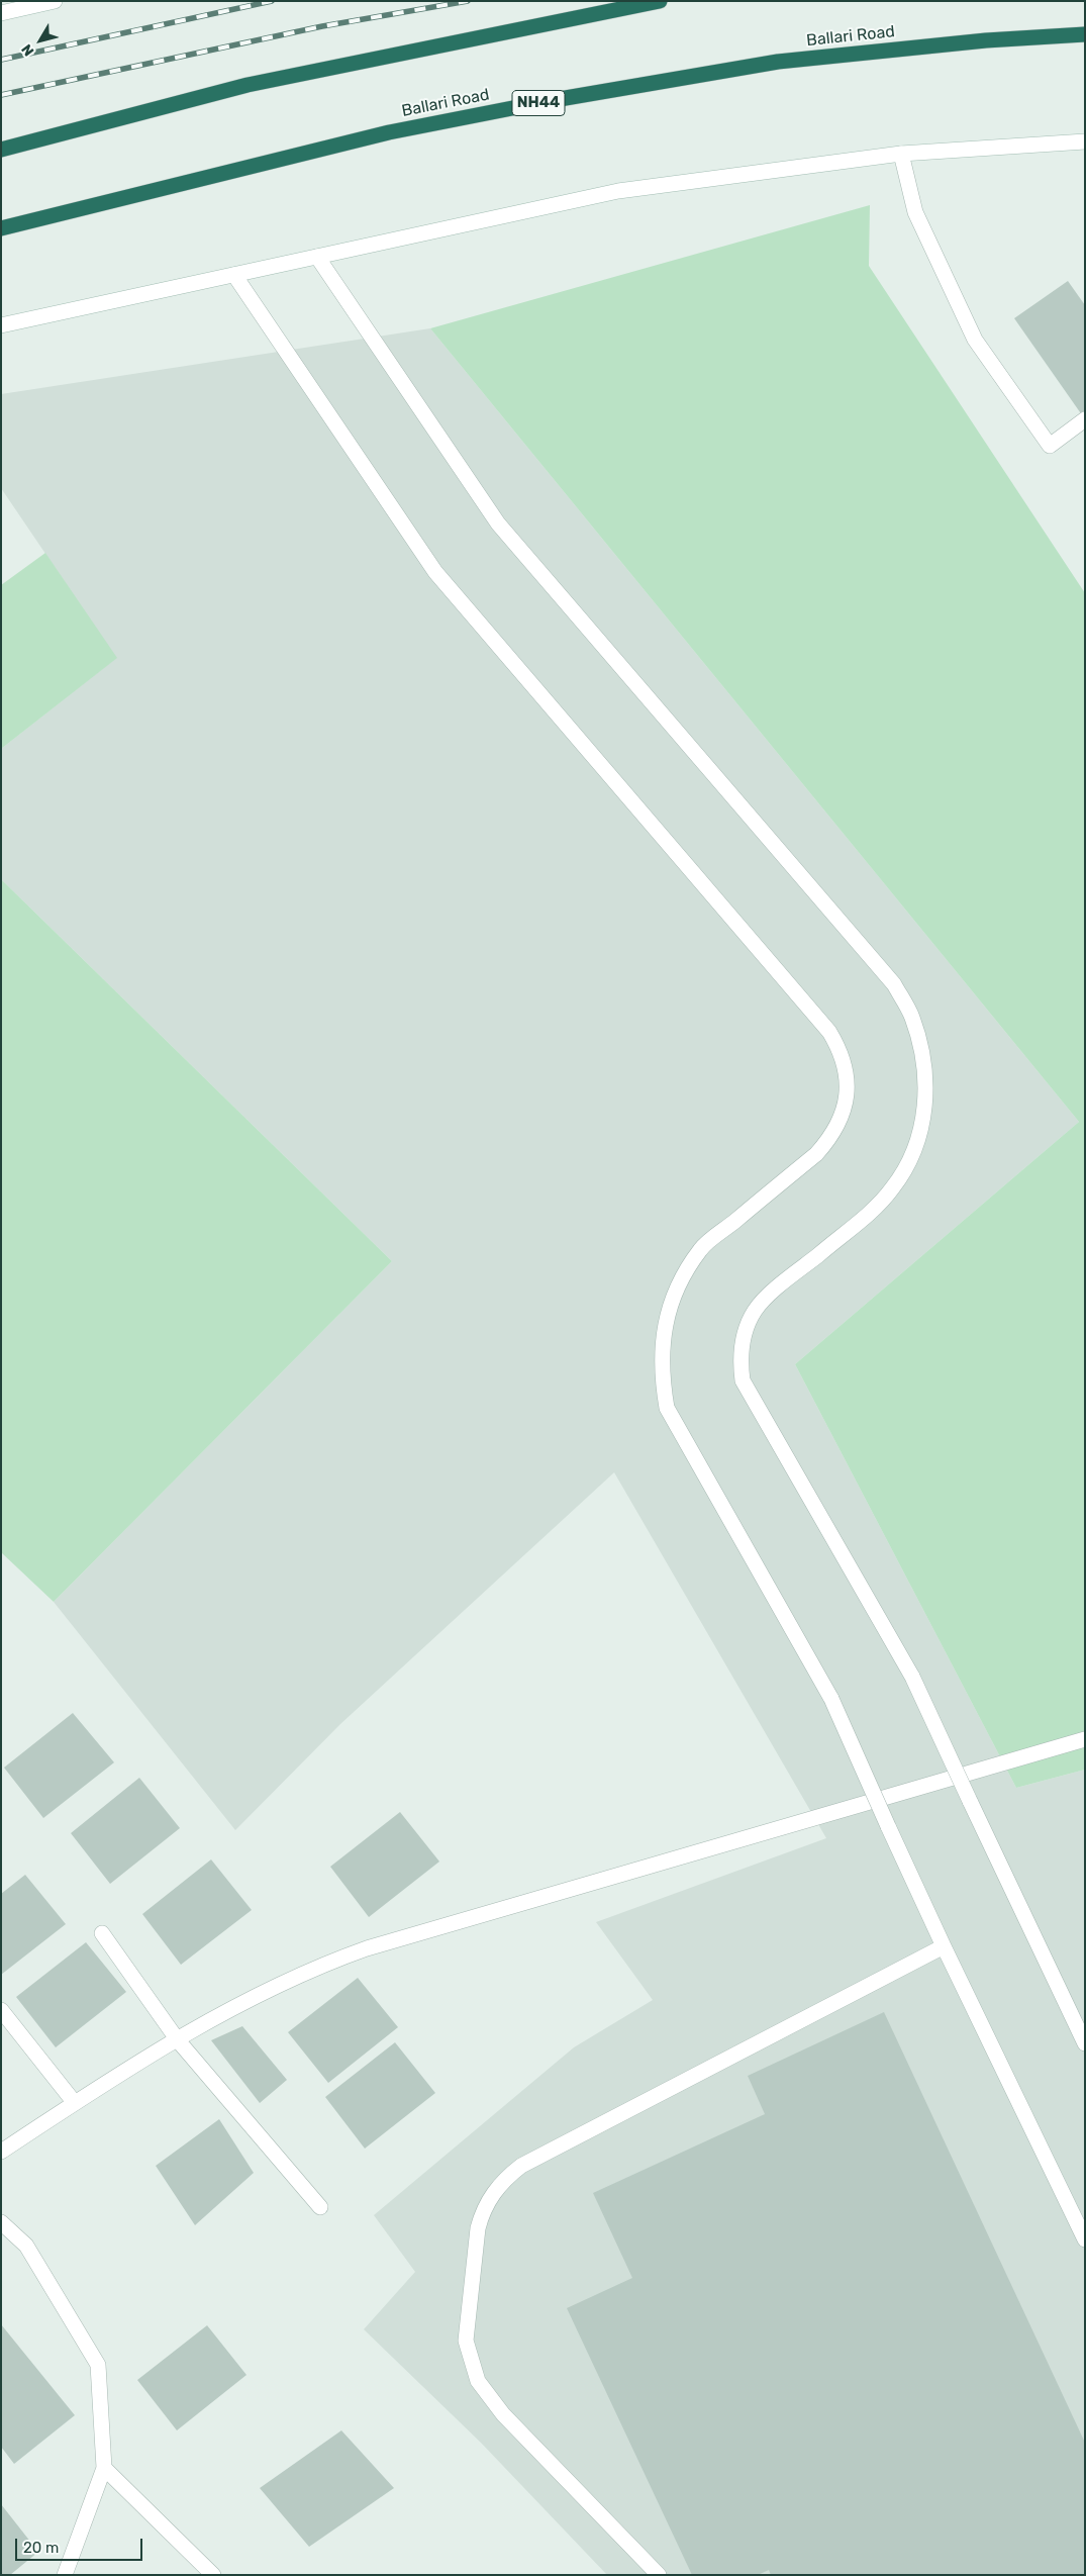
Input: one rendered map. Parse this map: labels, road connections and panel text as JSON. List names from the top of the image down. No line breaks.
{"streets":{"highway":["Ballari Road","NH44"]},"scale_bar":"20 m","north":"bottom left"}
